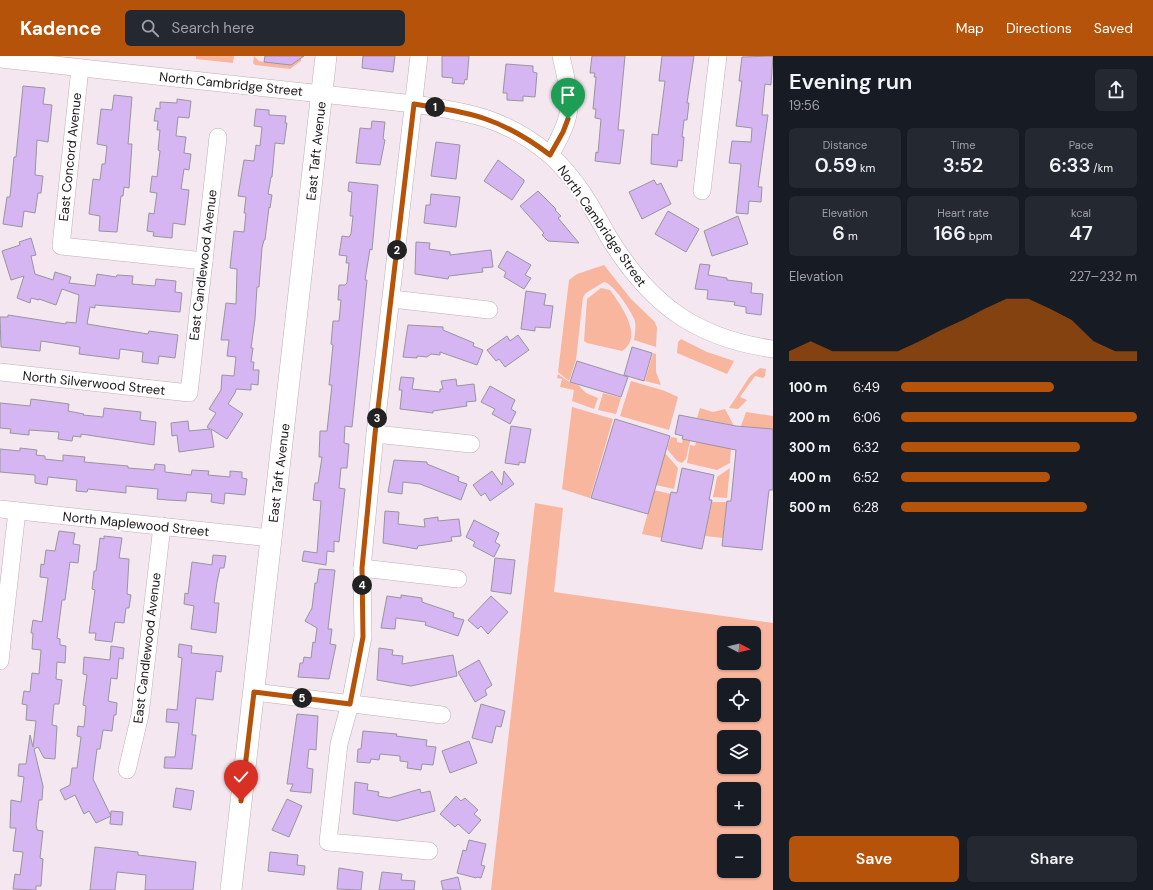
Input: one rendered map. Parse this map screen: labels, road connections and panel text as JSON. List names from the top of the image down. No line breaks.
{"streets":{"main road":["East Taft Avenue"],"street":["North Cambridge Street","East Concord Avenue","East Candlewood Avenue","North Silverwood Street","North Maplewood Street"]},"crossings":[["North Cambridge Street","East Taft Avenue"],["North Cambridge Street","East Concord Avenue"],["East Taft Avenue","North Maplewood Street"],["East Concord Avenue","East Candlewood Avenue"],["East Candlewood Avenue","North Silverwood Street"],["East Candlewood Avenue","North Maplewood Street"]],"north":"right","page":{"header":"Kadence","search":"Search here","nav":["Map","Directions","Saved"],"heading":["Evening run","19:56"],"pins":["1","2","3","4","5"],"stats":[["Distance","0.59 km"],["Time","3:52"],["Pace","6:33 /km"],["Elevation","6 m"],["Heart rate","166 bpm"],["kcal","47"]],"chart":["Elevation","227–232 m"],"list":[{"name":"100 m","note":"6:49"},{"name":"200 m","note":"6:06"},{"name":"300 m","note":"6:32"},{"name":"400 m","note":"6:52"},{"name":"500 m","note":"6:28"}],"map_buttons":["+","−"],"buttons":["Save","Share"]}}
